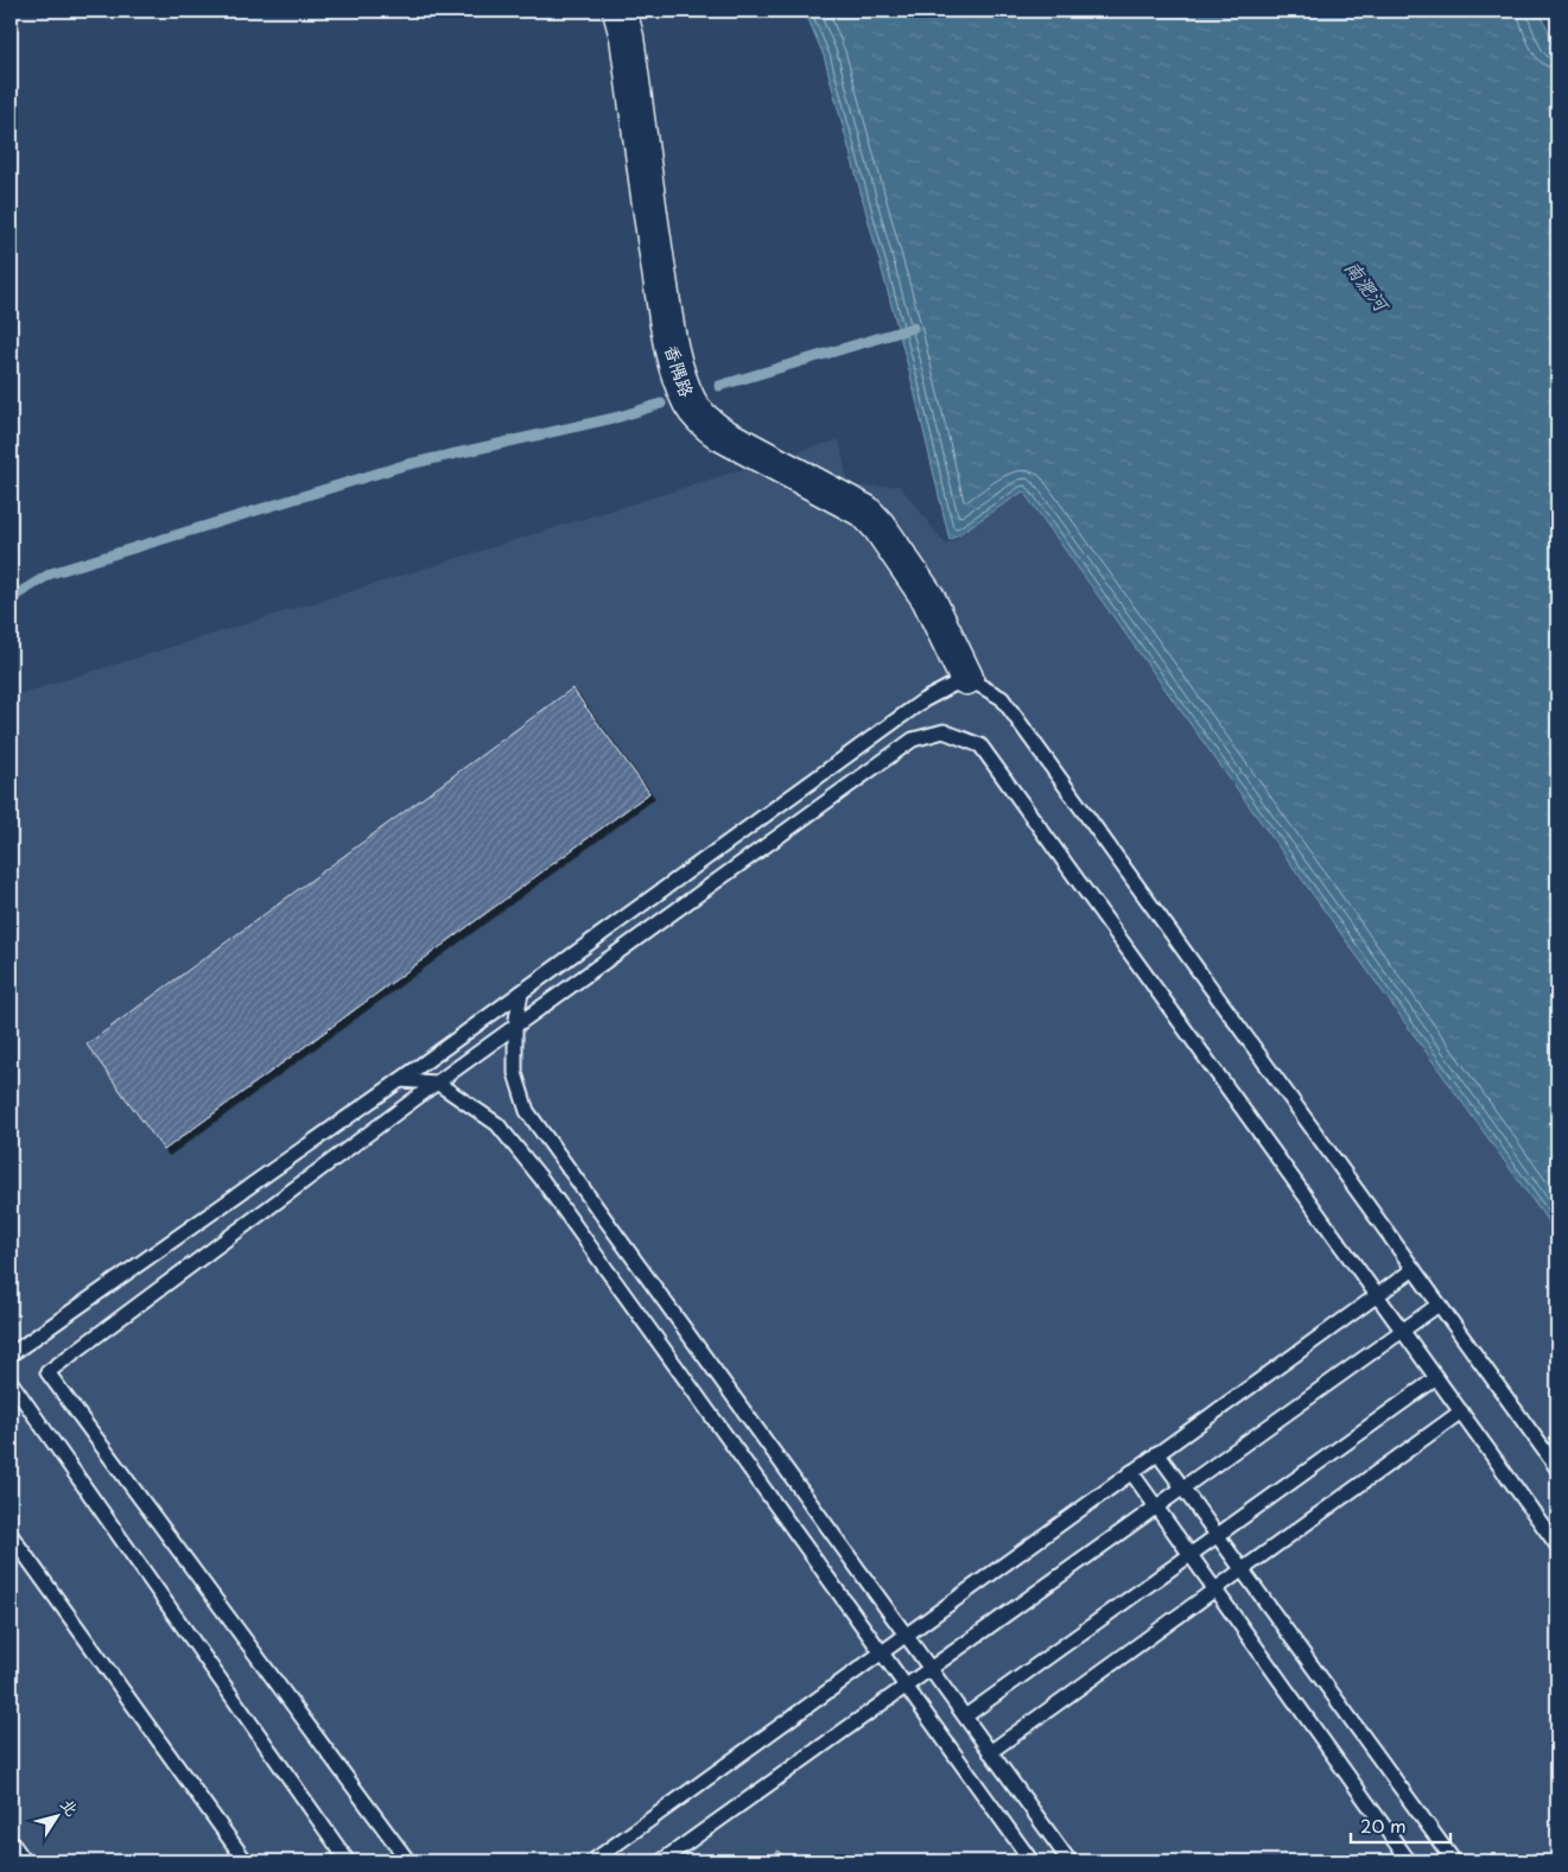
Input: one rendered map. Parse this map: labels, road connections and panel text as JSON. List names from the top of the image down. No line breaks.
{"streets":{"street":["香隅路"]},"water":["南淝河"],"scale_bar":"20 m","north":"top right"}
